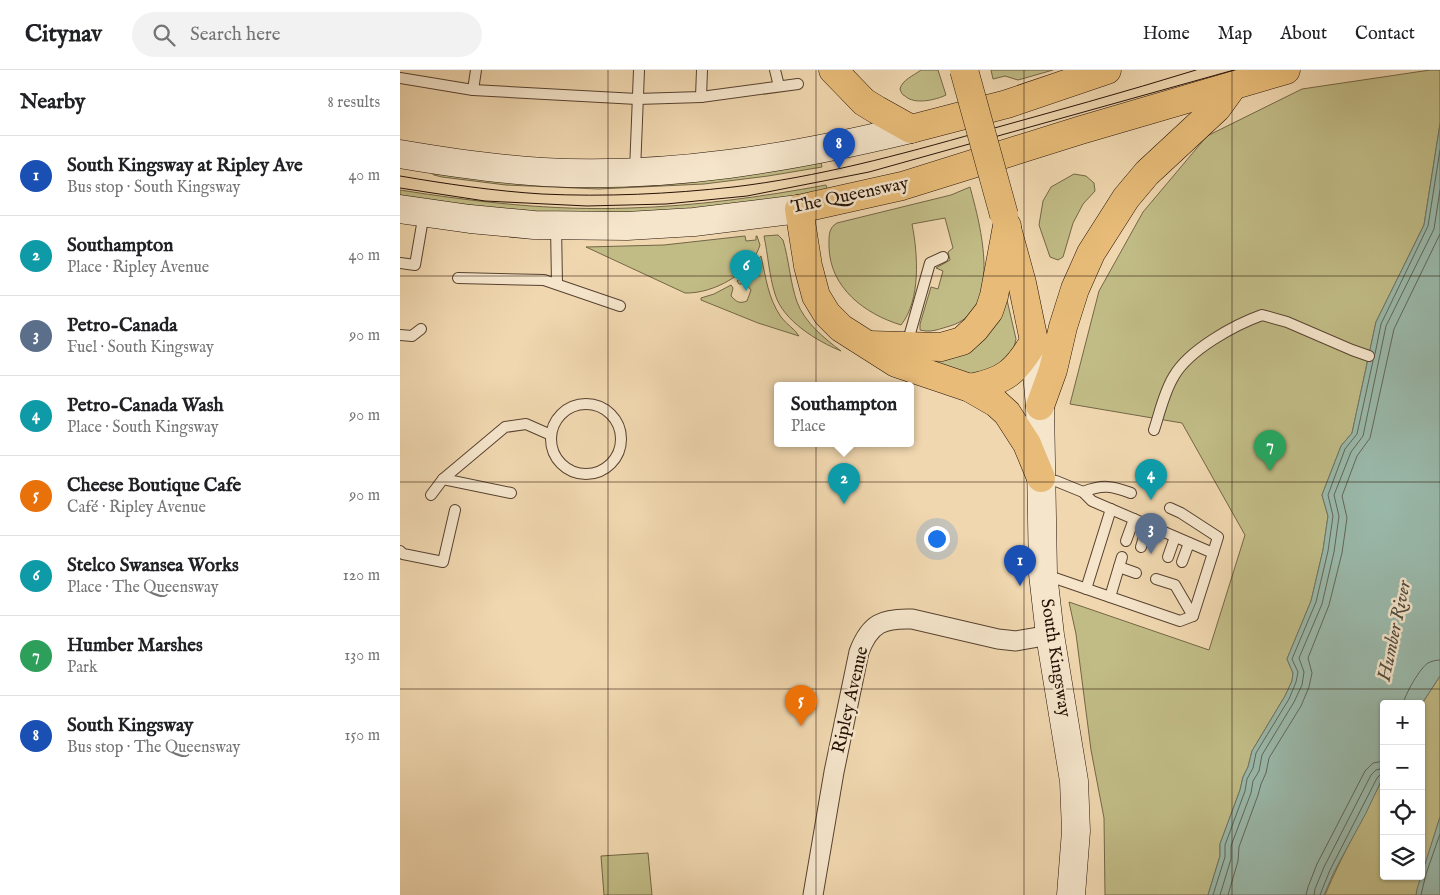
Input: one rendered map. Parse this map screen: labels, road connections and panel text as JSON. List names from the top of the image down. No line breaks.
{"streets":{"main road":["The Queensway","South Kingsway"],"street":["Ripley Avenue"]},"crossings":[["South Kingsway","Ripley Avenue"]],"water":["Humber River"],"page":{"header":"Citynav","search":"Search here","nav":["Home","Map","About","Contact"],"heading":["Nearby","8 results"],"pins":["8","6","7","4","2","3","1","5"],"list":[{"mark":"1","name":"South Kingsway at Ripley Ave","note":"Bus stop · South Kingsway","value":"40 m"},{"mark":"2","name":"Southampton","note":"Place · Ripley Avenue","value":"40 m"},{"mark":"3","name":"Petro-Canada","note":"Fuel · South Kingsway","value":"90 m"},{"mark":"4","name":"Petro-Canada Wash","note":"Place · South Kingsway","value":"90 m"},{"mark":"5","name":"Cheese Boutique Cafe","note":"Café · Ripley Avenue","value":"90 m"},{"mark":"6","name":"Stelco Swansea Works","note":"Place · The Queensway","value":"120 m"},{"mark":"7","name":"Humber Marshes","note":"Park","value":"130 m"},{"mark":"8","name":"South Kingsway","note":"Bus stop · The Queensway","value":"150 m"}],"popup":["Southampton","Place"],"map_buttons":["+","−"]}}
